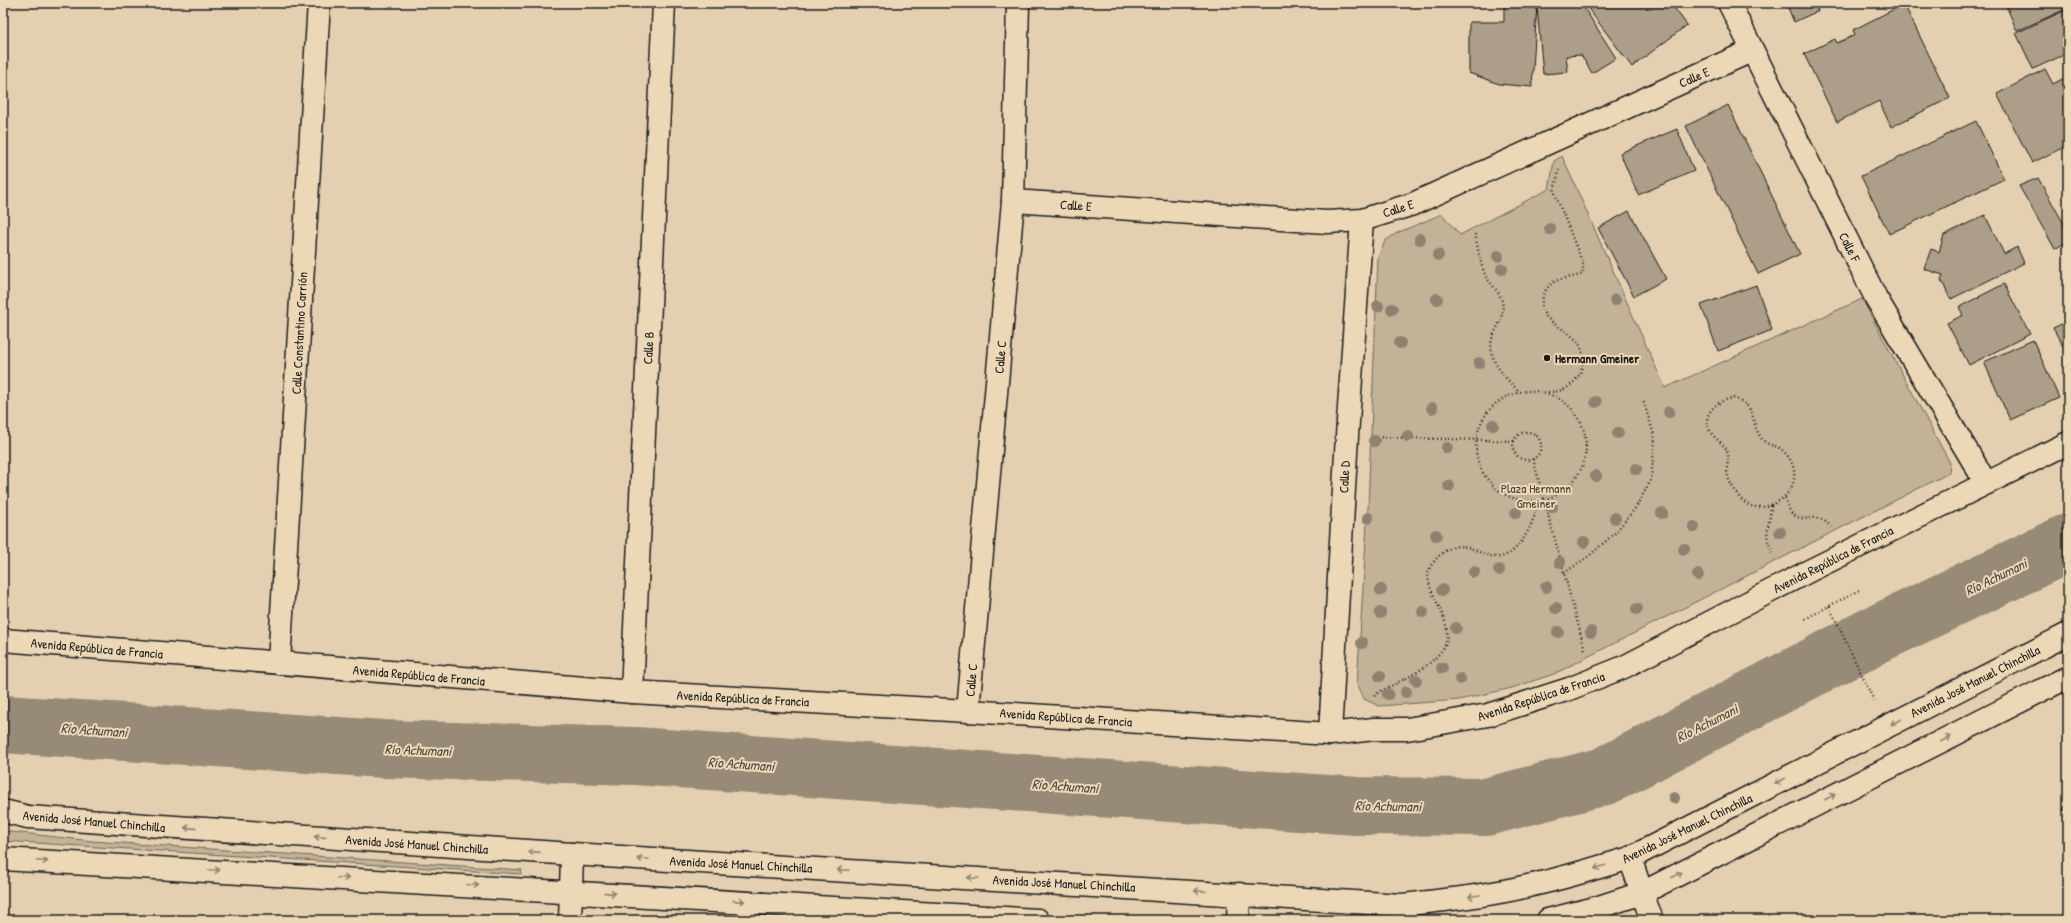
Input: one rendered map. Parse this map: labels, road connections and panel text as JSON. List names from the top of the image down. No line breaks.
{"streets":{"street":["Calle E","Calle F","Calle Constantino Carrión","Calle B","Calle C","Calle D","Avenida República de Francia","Avenida José Manuel Chinchilla"]},"crossings":[["Calle E","Calle F"],["Calle E","Calle C"],["Calle E","Calle D"],["Calle F","Avenida República de Francia"],["Calle Constantino Carrión","Avenida República de Francia"],["Calle B","Avenida República de Francia"],["Calle C","Avenida República de Francia"],["Calle D","Avenida República de Francia"]],"water":["Río Achumani"],"parks":["Plaza Hermann Gmeiner"],"places":["Hermann Gmeiner"]}
